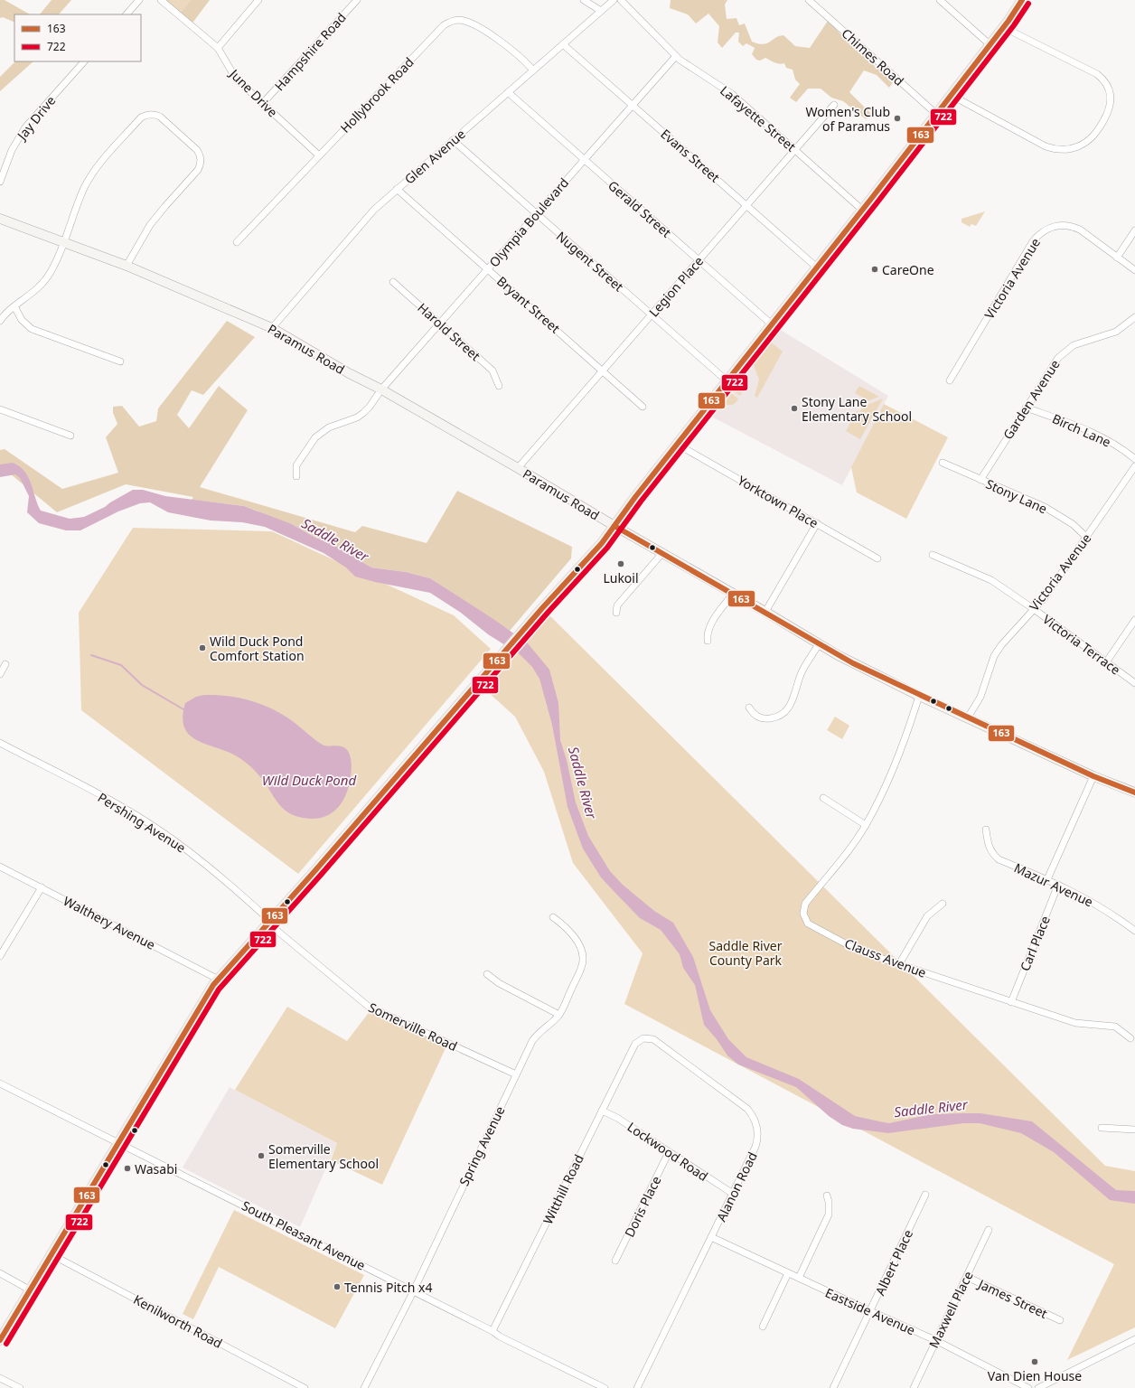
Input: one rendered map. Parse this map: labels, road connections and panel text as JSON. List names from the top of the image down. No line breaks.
{"streets":{"main road":["Paramus Road"],"street":["Hampshire Road","Chimes Road","June Drive","Hollybrook Road","Jay Drive","Lafayette Street","Evans Street","Glen Avenue","Gerald Street","Olympia Boulevard","Nugent Street","Victoria Avenue","Legion Place","Bryant Street","Harold Street","Garden Avenue","Birch Lane","Stony Lane","Yorktown Place","Victoria Terrace","Pershing Avenue","Mazur Avenue","Walthery Avenue","Carl Place","Clauss Avenue","Somerville Road","Spring Avenue","Lockwood Road","Alanon Road","Witthill Road","Doris Place","South Pleasant Avenue","Albert Place","James Street","Maxwell Place","Eastside Avenue","Kenilworth Road"]},"crossings":[["Hampshire Road","June Drive"],["June Drive","Hollybrook Road"],["Hollybrook Road","Glen Avenue"],["Lafayette Street","Olympia Boulevard"],["Lafayette Street","Legion Place"],["Evans Street","Glen Avenue"],["Evans Street","Olympia Boulevard"],["Evans Street","Legion Place"],["Glen Avenue","Gerald Street"],["Glen Avenue","Nugent Street"],["Glen Avenue","Bryant Street"],["Glen Avenue","Paramus Road"],["Gerald Street","Olympia Boulevard"],["Gerald Street","Legion Place"],["Olympia Boulevard","Nugent Street"],["Olympia Boulevard","Bryant Street"],["Olympia Boulevard","Harold Street"],["Olympia Boulevard","Paramus Road"],["Nugent Street","Legion Place"],["Victoria Avenue","Paramus Road"],["Victoria Avenue","Stony Lane"],["Victoria Avenue","Victoria Terrace"],["Legion Place","Bryant Street"],["Legion Place","Paramus Road"],["Paramus Road","Clauss Avenue"],["Garden Avenue","Birch Lane"],["Garden Avenue","Stony Lane"],["Pershing Avenue","Somerville Road"],["Mazur Avenue","Carl Place"],["Carl Place","Clauss Avenue"],["Somerville Road","Spring Avenue"],["Spring Avenue","South Pleasant Avenue"],["Lockwood Road","Alanon Road"],["Lockwood Road","Witthill Road"],["Lockwood Road","Doris Place"],["Alanon Road","Witthill Road"],["Alanon Road","Eastside Avenue"],["Witthill Road","South Pleasant Avenue"],["Albert Place","Eastside Avenue"],["James Street","Maxwell Place"],["Maxwell Place","Eastside Avenue"]],"water":["Saddle River","Wild Duck Pond"],"parks":["Saddle River County Park"],"places":["Women's Club of Paramus","CareOne","Stony Lane Elementary School","Lukoil","Wild Duck Pond Comfort Station","Somerville Elementary School","Wasabi","Tennis Pitch x4","Van Dien House"],"lines":["transit line 163","transit line 722"],"legend":["163","722"]}
